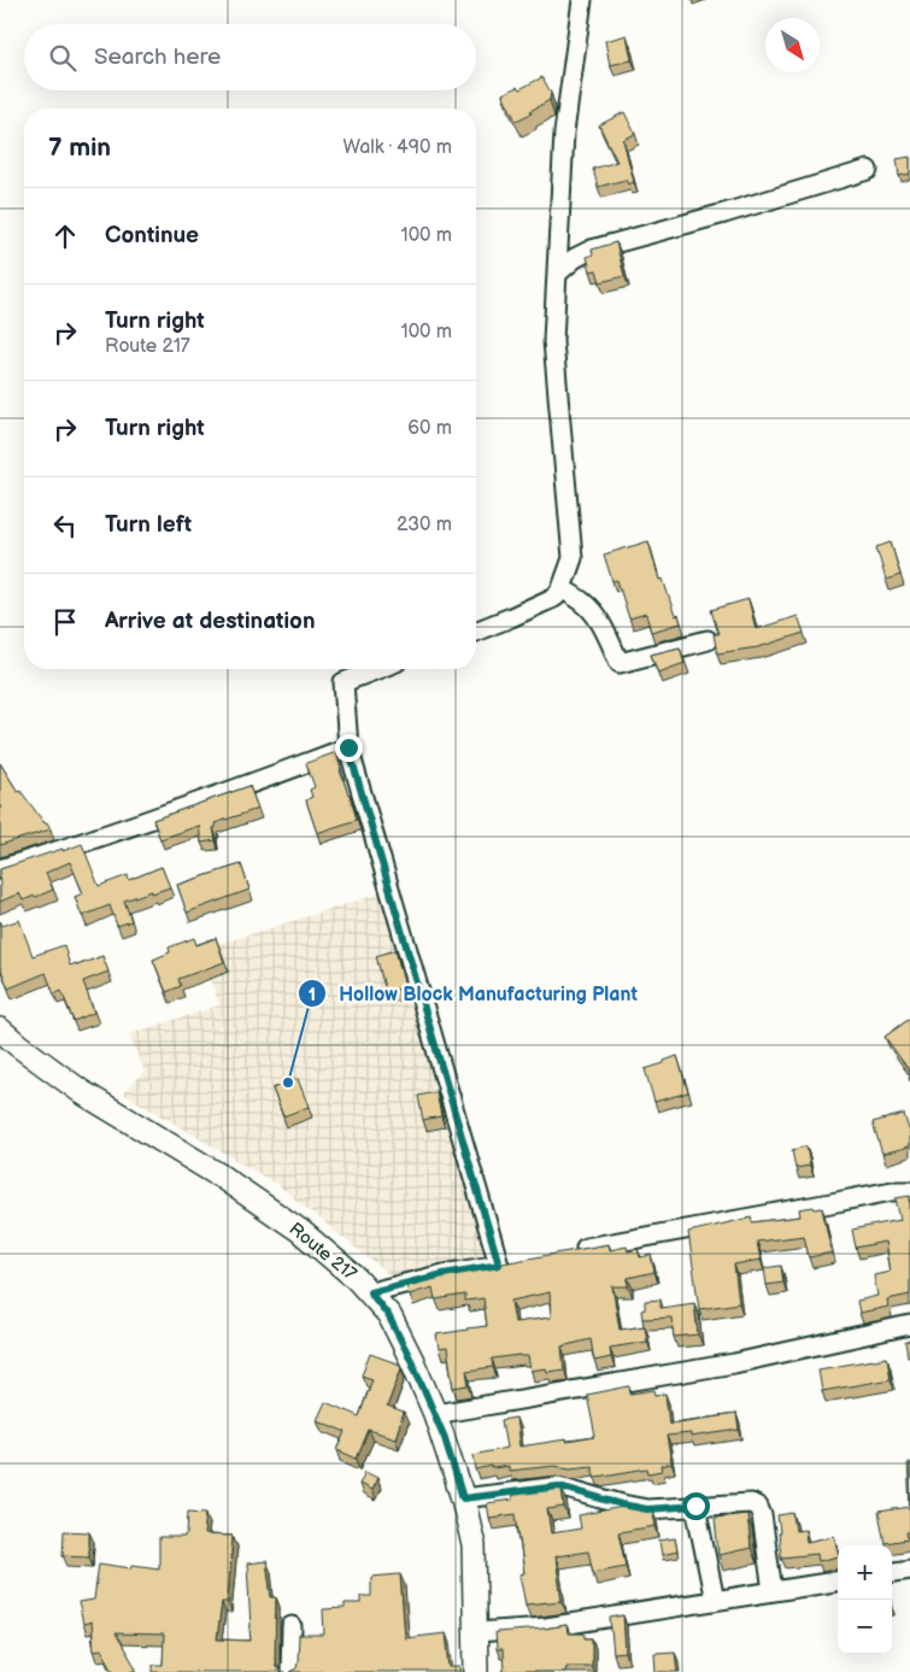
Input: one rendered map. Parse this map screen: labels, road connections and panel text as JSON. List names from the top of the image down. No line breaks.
{"streets":{"main road":["Route 217"]},"places":["Hollow Block Manufacturing Plant"],"north":"bottom right","page":{"search":"Search here","heading":["7 min","Walk · 490 m"],"list":[["Continue","100 m"],["Turn right","Route 217","100 m"],["Turn right","60 m"],["Turn left","230 m"],"Arrive at destination"],"map_buttons":["+","−"]}}
